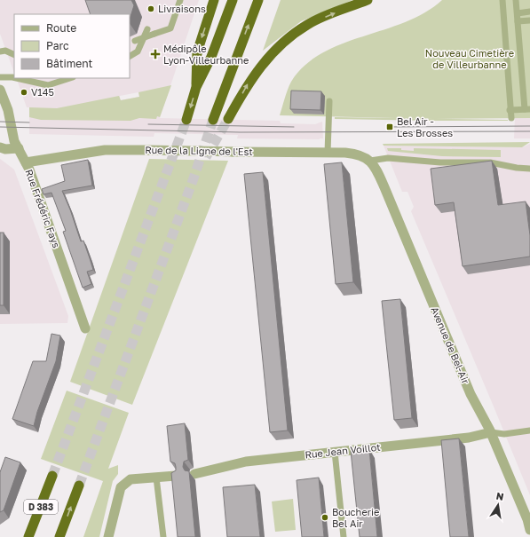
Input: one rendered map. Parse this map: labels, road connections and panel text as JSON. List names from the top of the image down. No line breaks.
{"streets":{"highway":["D 383"],"street":["Rue de la Ligne de l'Est","Rue Frédéric Fays","Avenue de Bel-Air","Rue Jean Voillot"]},"crossings":[["Rue de la Ligne de l'Est","Rue Frédéric Fays"],["Rue de la Ligne de l'Est","Avenue de Bel-Air"],["Avenue de Bel-Air","Rue Jean Voillot"]],"parks":["Nouveau Cimetière de Villeurbanne"],"places":{"other":["Livraisons","V145","Boucherie Bel Air"],"health":["Médipôle Lyon-Villeurbanne"],"transit":["Bel Air - Les Brosses"]},"legend":["Route","Parc","Bâtiment"],"north":"top"}
